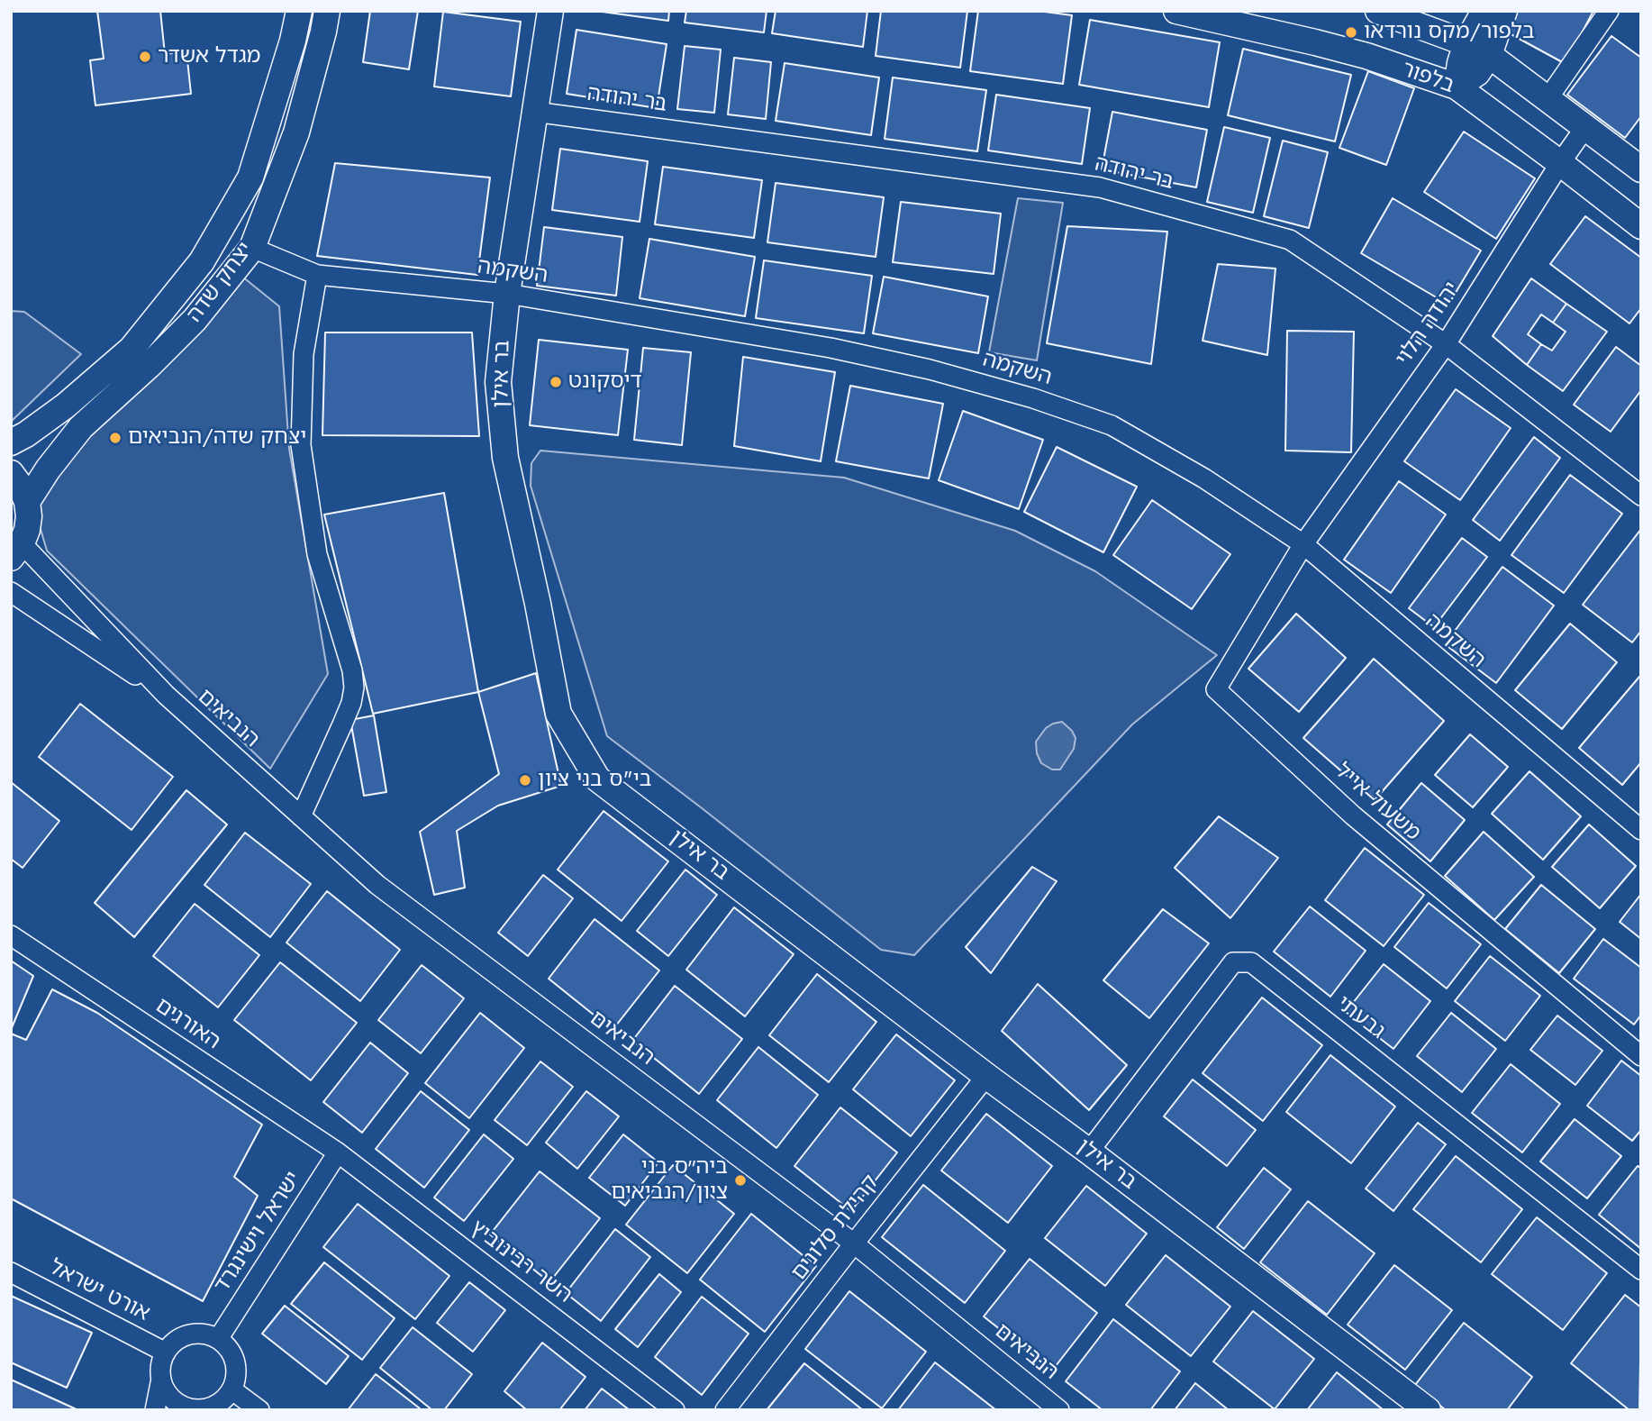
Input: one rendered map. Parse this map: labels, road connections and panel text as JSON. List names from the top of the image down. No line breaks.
{"streets":{"street":["בלפור","בר יהודה","השקמה","יצחק שדה","יהודה הלוי","בר אילן","הנביאים","משעול אייל","גבעתי","האורגים","קהילת סלונים","ישראל וישינגרד","השר רבינוביץ","אורט ישראל"]},"crossings":[["בלפור","יהודה הלוי"],["בר יהודה","יהודה הלוי"],["בר יהודה","בר אילן"],["השקמה","יצחק שדה"],["השקמה","יהודה הלוי"],["השקמה","בר אילן"],["השקמה","משעול אייל"],["יהודה הלוי","משעול אייל"],["בר אילן","גבעתי"],["בר אילן","קהילת סלונים"],["הנביאים","קהילת סלונים"],["האורגים","ישראל וישינגרד"],["האורגים","השר רבינוביץ"],["ישראל וישינגרד","השר רבינוביץ"],["ישראל וישינגרד","אורט ישראל"]],"places":["בלפור/מקס נורדאו","מגדל אשדר","דיסקונט","יצחק שדה/הנביאים","בי\"ס בני ציון","ביה״ס בני ציון/הנביאים"]}
